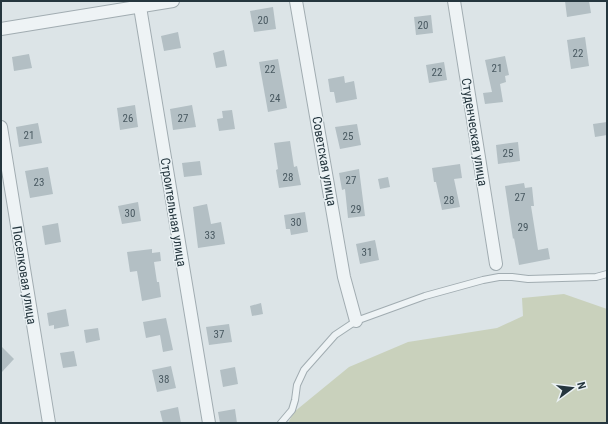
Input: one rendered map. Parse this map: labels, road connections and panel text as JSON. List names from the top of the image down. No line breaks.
{"streets":{"street":["Студенческая улица","Советская улица","Строительная улица","Поселковая улица"]},"house_numbers":["20","20","22","21","22","22","24","26","27","21","25","25","28","27","23","27","28","29","30","30","29","33","31","37","38"],"north":"right"}
